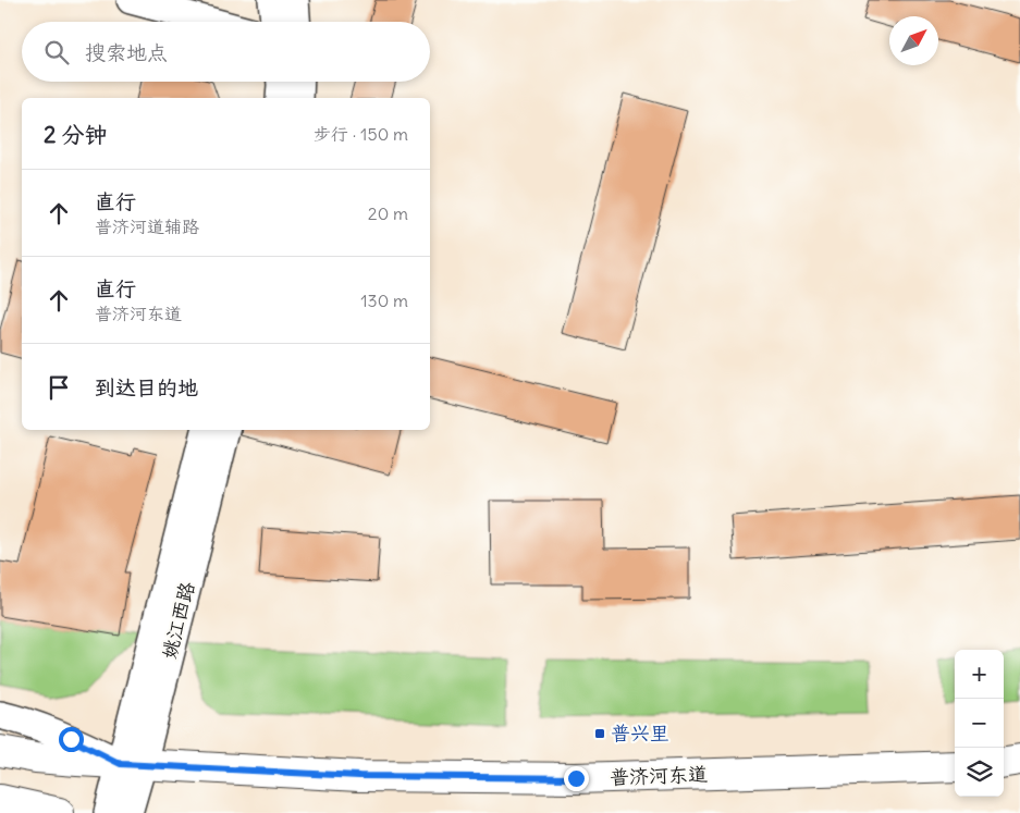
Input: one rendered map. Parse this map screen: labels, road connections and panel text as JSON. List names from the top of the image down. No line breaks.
{"streets":{"main road":["普济河东道"],"street":["姚江西路"]},"crossings":[["姚江西路","普济河东道"]],"places":{"transit":["普兴里"]},"north":"top right","page":{"search":"搜索地点","heading":["2 分钟","步行 · 150 m"],"list":[["直行","普济河道辅路","20 m"],["直行","普济河东道","130 m"],"到达目的地"],"map_buttons":["+","−"]}}
